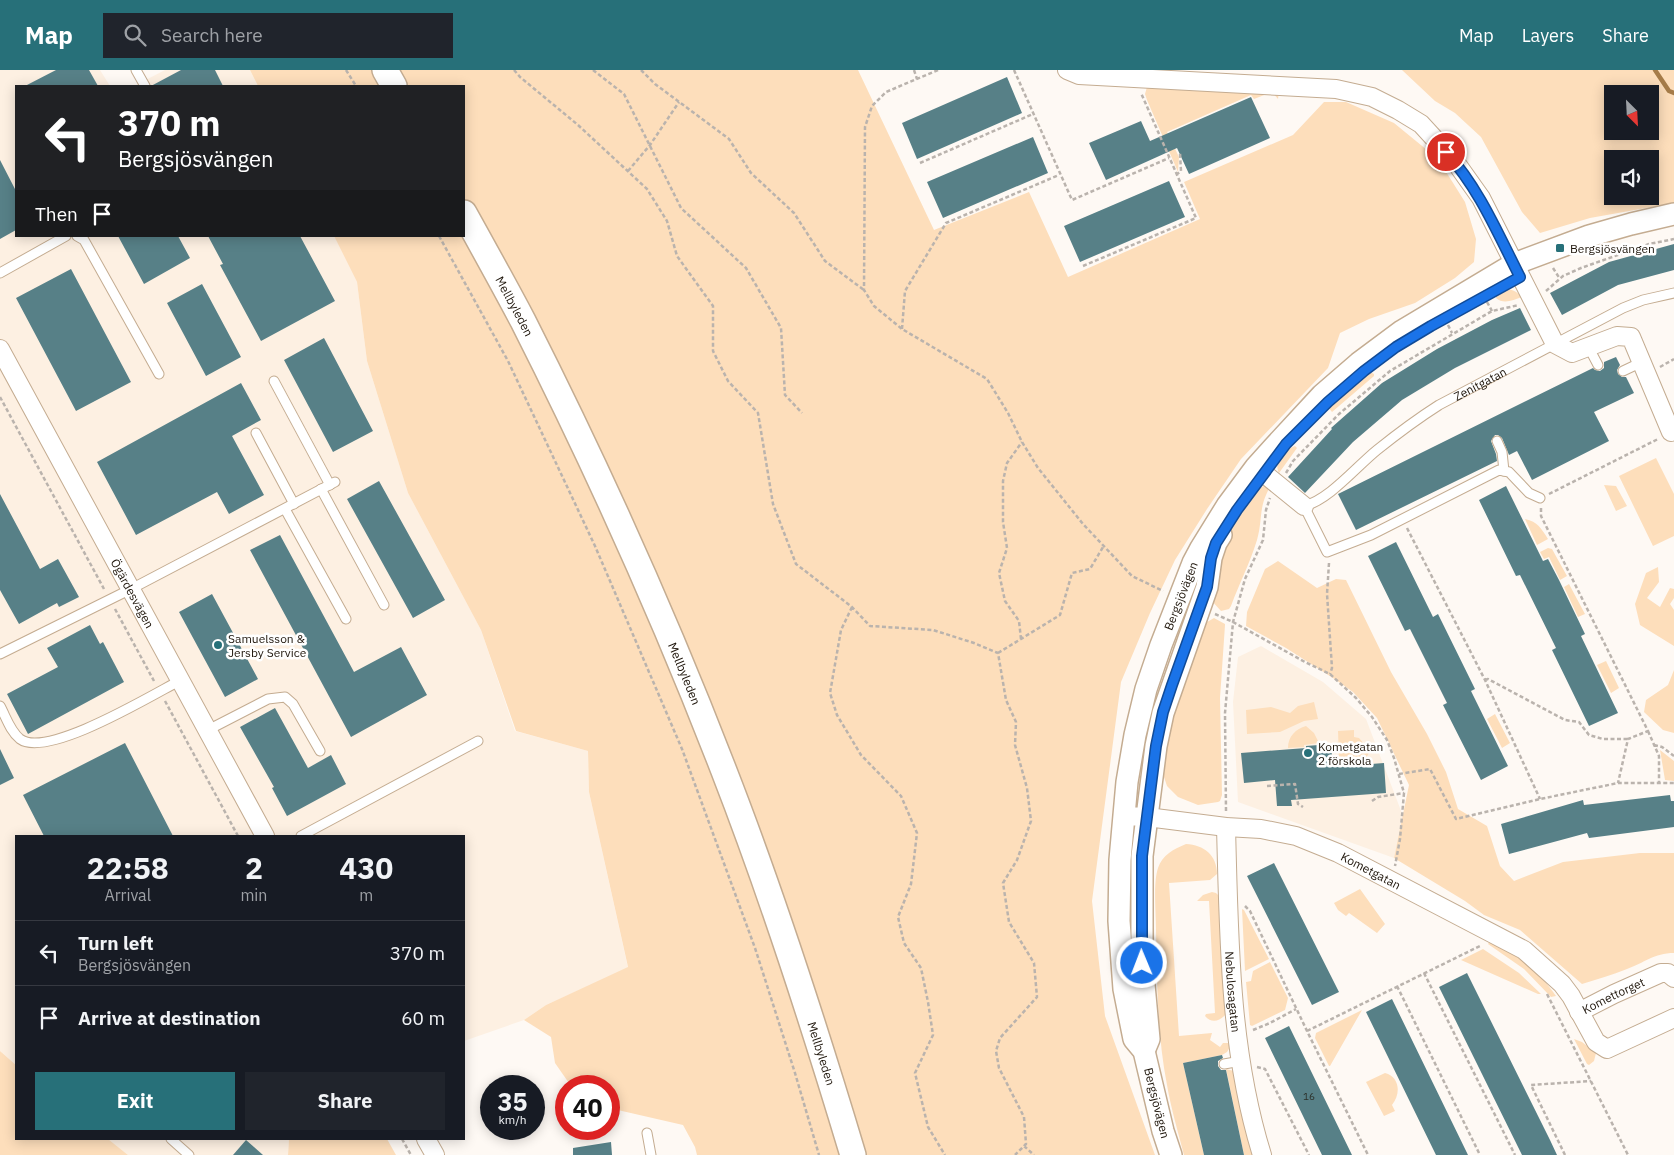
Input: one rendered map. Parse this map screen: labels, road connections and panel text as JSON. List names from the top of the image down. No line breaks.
{"streets":{"main road":["Mellbyleden"],"street":["Ögärdesvägen","Bergsjövägen","Kometgatan","Nebulosagatan","Komettorget"],"lane":["Zenitgatan"]},"crossings":[["Bergsjövägen","Kometgatan"],["Kometgatan","Nebulosagatan"],["Kometgatan","Komettorget"]],"places":{"transit":["Bergsjösvängen"],"other":["Samuelsson & Jersby Service","Kometgatan 2 förskola"]},"house_numbers":["16"],"north":"bottom right","page":{"header":"Map","search":"Search here","nav":["Map","Layers","Share"],"turn":["370 m","Bergsjösvängen"],"then":"Then","eta":["22:58","Arrival","2","min","430","m"],"list":[{"name":"Turn left","note":"Bergsjösvängen","value":"370 m"},{"name":"Arrive at destination","value":"60 m"}],"buttons":["Exit","Share"],"speed":"35 km/h","limit":"40"}}
